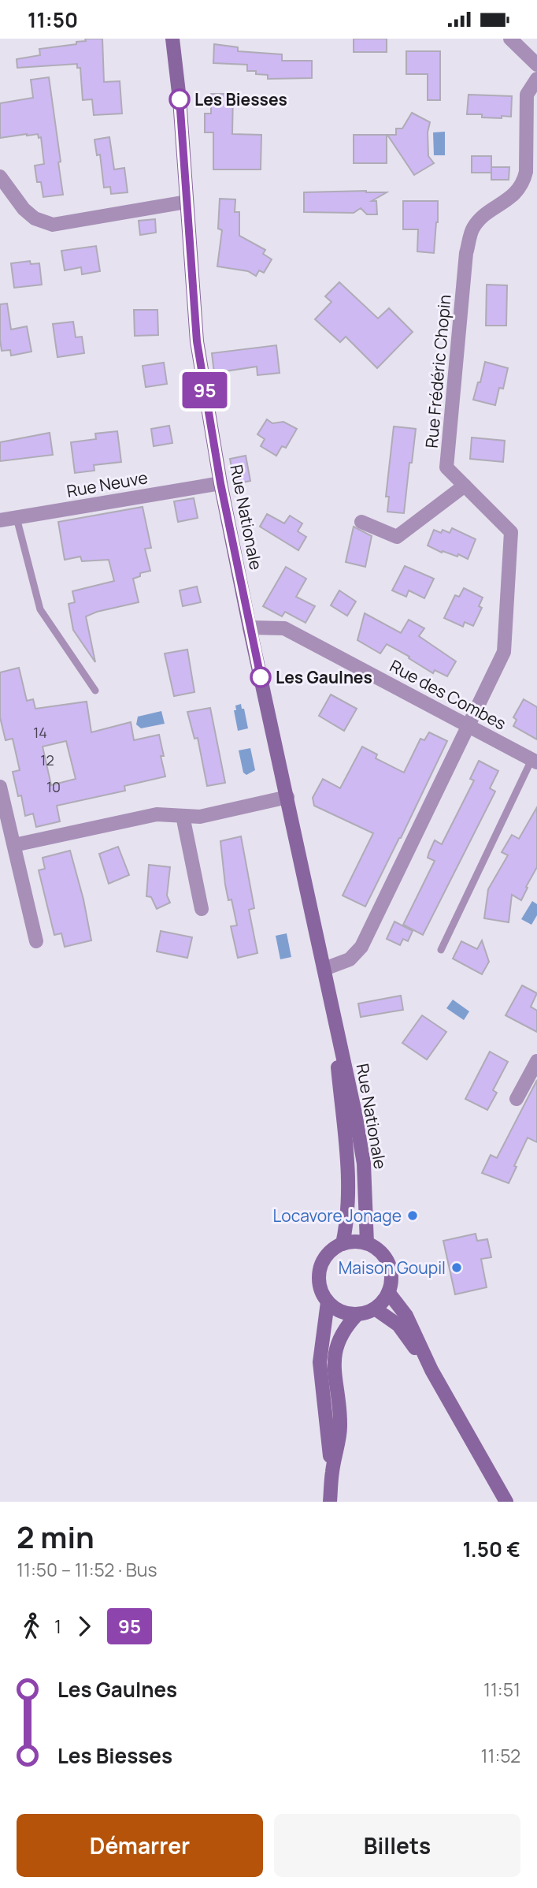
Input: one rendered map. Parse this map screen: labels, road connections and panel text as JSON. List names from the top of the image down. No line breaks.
{"streets":{"main road":["Rue Nationale"],"street":["Rue Frédéric Chopin","Rue Neuve","Rue des Combes"]},"crossings":[["Rue Frédéric Chopin","Rue Nationale"],["Rue Frédéric Chopin","Rue des Combes"],["Rue Neuve","Rue Nationale"],["Rue Nationale","Rue des Combes"]],"places":["Les Biesses","Les Gaulnes","Locavore Jonage","Maison Goupil"],"lines":["bus line 95"],"house_numbers":["14","12","10"],"page":{"status":"11:50","on_map":"95","heading":["2 min","11:50 – 11:52 · Bus","1.50 €"],"legs":["1","95"],"list":[{"name":"Les Gaulnes","value":"11:51"},{"name":"Les Biesses","value":"11:52"}],"buttons":["Démarrer","Billets"]}}
